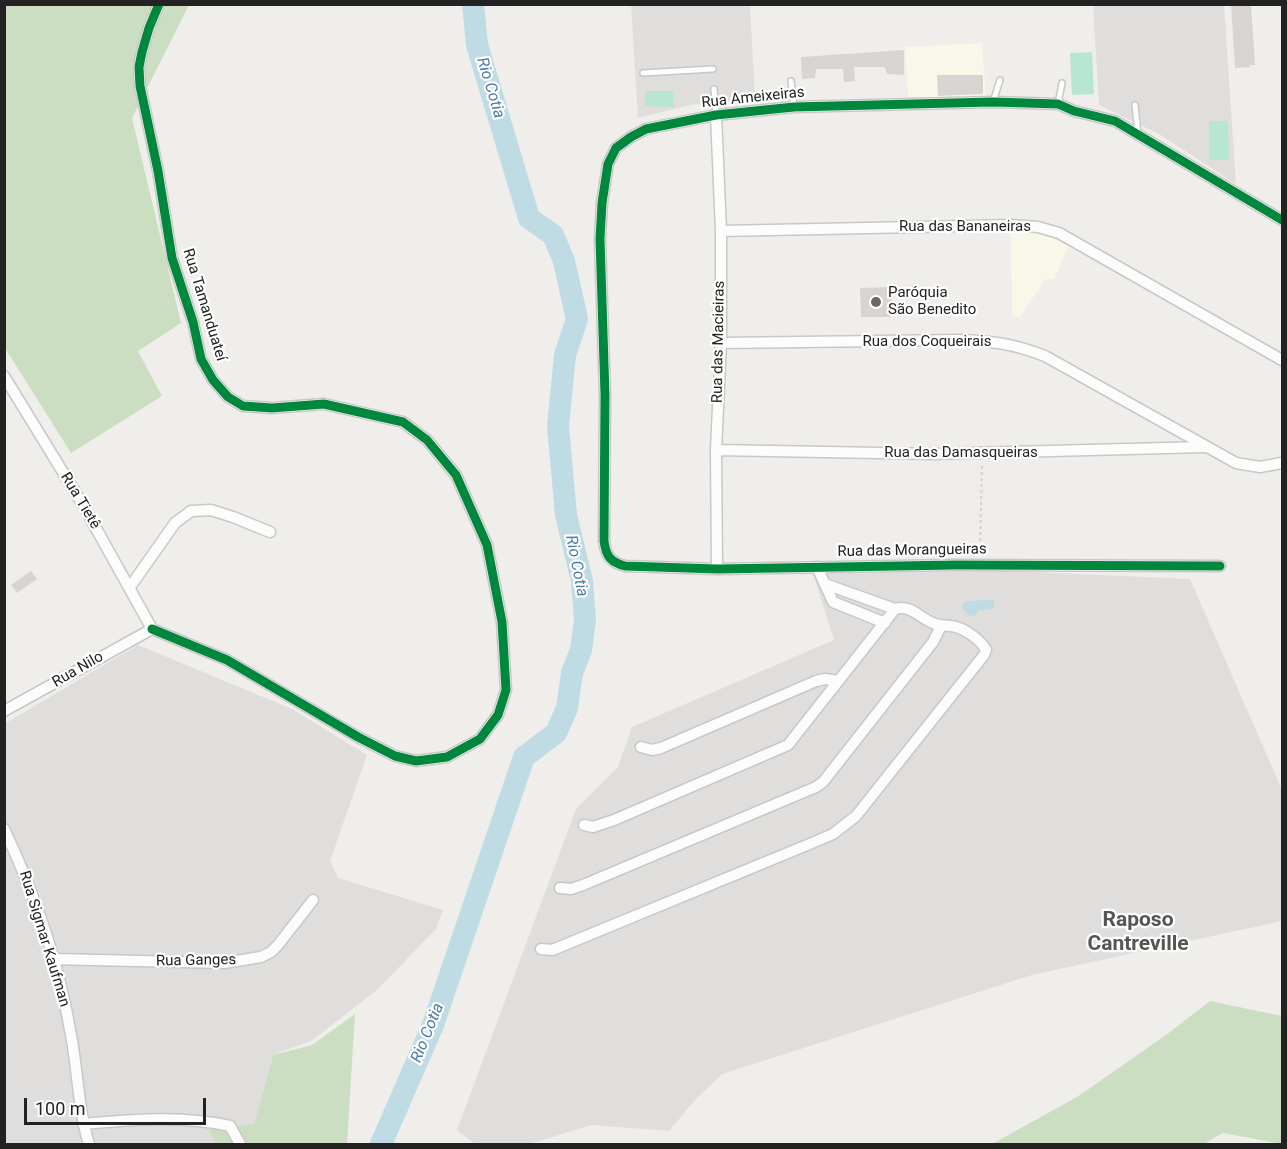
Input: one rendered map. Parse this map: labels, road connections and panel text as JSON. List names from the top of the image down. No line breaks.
{"streets":{"street":["Rua Ameixeiras","Rua das Bananeiras","Rua Tamanduateí","Rua das Macieiras","Rua dos Coqueirais","Rua das Damasqueiras","Rua Tietê","Rua das Morangueiras","Rua Nilo","Rua Sigmar Kaufman","Rua Ganges"]},"crossings":[["Rua Ameixeiras","Rua das Macieiras"],["Rua Ameixeiras","Rua das Morangueiras"],["Rua das Bananeiras","Rua das Macieiras"],["Rua Tamanduateí","Rua Tietê"],["Rua Tamanduateí","Rua Nilo"],["Rua das Macieiras","Rua dos Coqueirais"],["Rua das Macieiras","Rua das Damasqueiras"],["Rua das Macieiras","Rua das Morangueiras"],["Rua dos Coqueirais","Rua das Damasqueiras"],["Rua Tietê","Rua Nilo"],["Rua Sigmar Kaufman","Rua Ganges"]],"districts":["Raposo Cantreville"],"water":["Rio Cotia"],"places":["Paróquia São Benedito"],"scale_bar":"100 m"}
